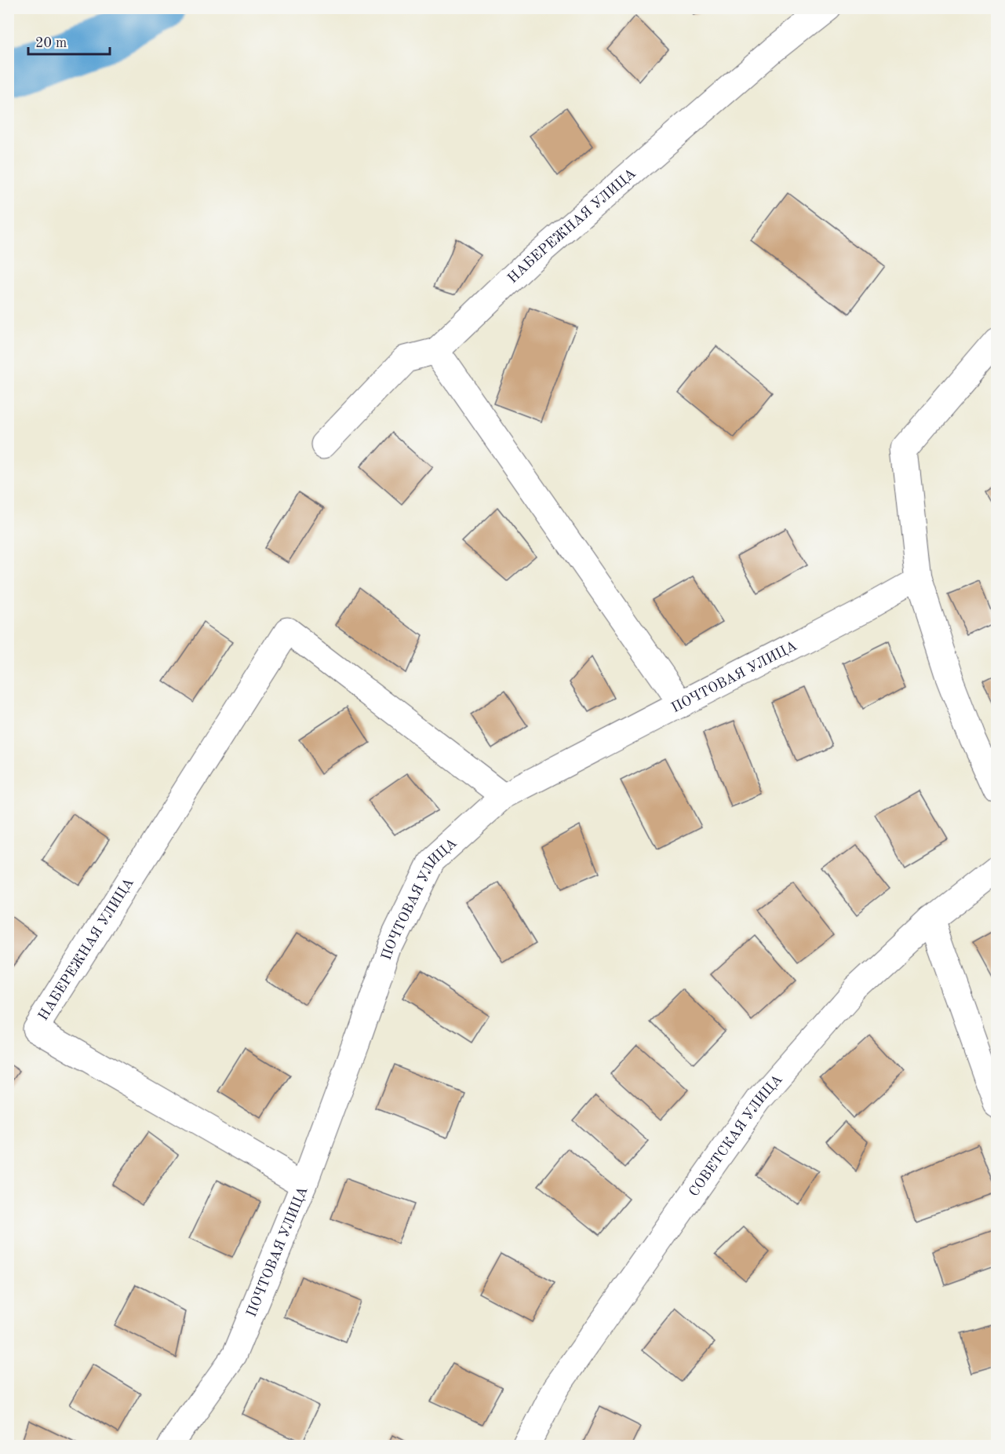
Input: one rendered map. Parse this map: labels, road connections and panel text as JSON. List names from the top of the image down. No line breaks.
{"streets":{"street":["НАБЕРЕЖНАЯ УЛИЦА","ПОЧТОВАЯ УЛИЦА","СОВЕТСКАЯ УЛИЦА"]},"crossings":[["НАБЕРЕЖНАЯ УЛИЦА","ПОЧТОВАЯ УЛИЦА"]],"scale_bar":"20 m"}
